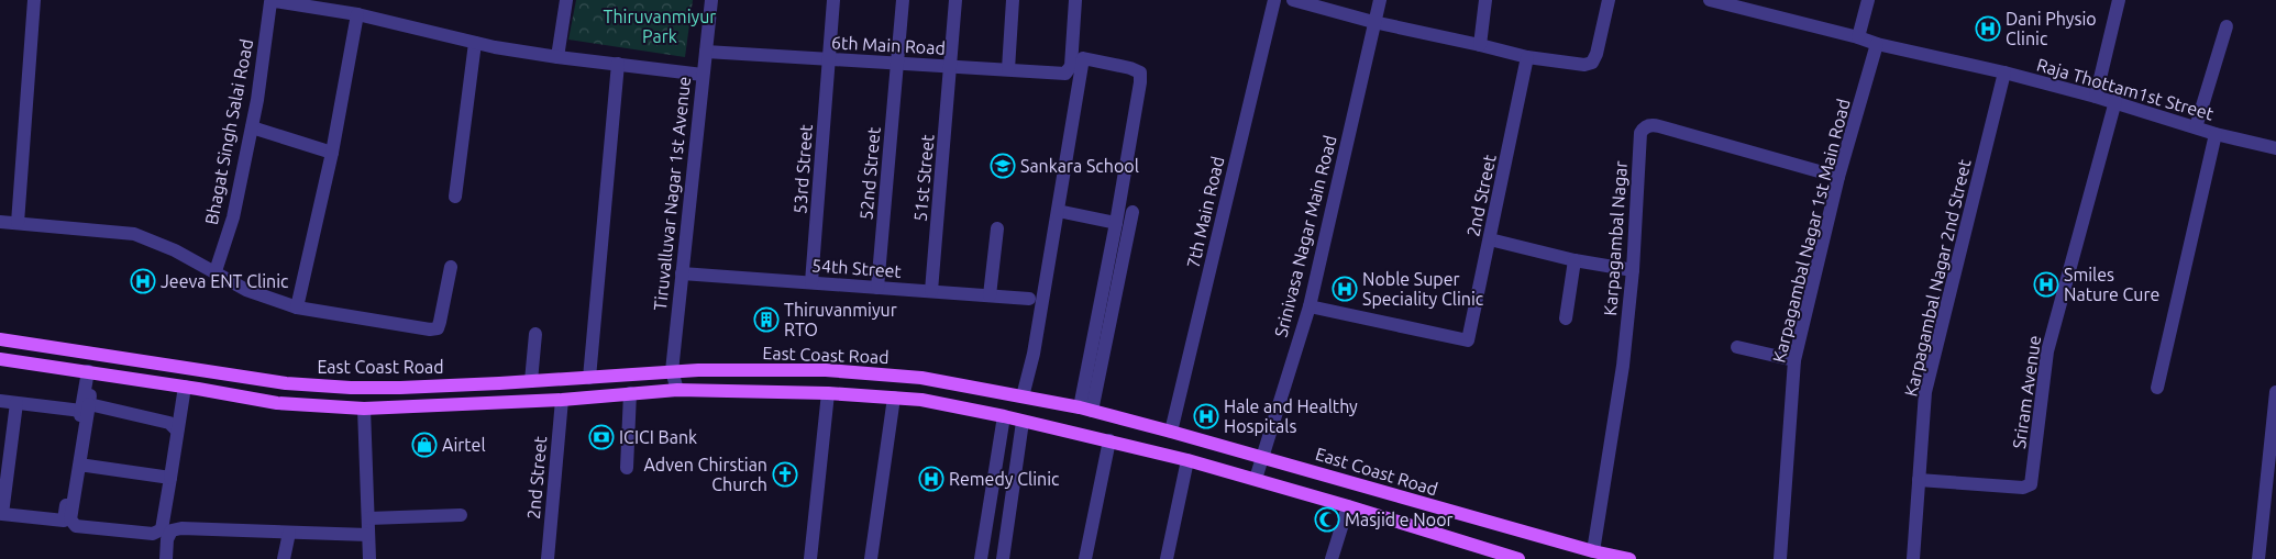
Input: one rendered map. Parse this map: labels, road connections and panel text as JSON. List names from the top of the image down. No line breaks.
{"streets":{"main road":["East Coast Road"],"street":["6th Main Road","Raja Thottam1st Street","Bhagat Singh Salai Road","53rd Street","52nd Street","51st Street","Tiruvalluvar Nagar 1st Avenue","2nd Street","7th Main Road","Karpagambal Nagar 1st Main Road","Srinivasa Nagar Main Road","Karpagambal Nagar","54th Street","Karpagambal Nagar 2nd Street","Sriram Avenue"]},"crossings":[["6th Main Road","53rd Street"],["6th Main Road","52nd Street"],["6th Main Road","51st Street"],["6th Main Road","Tiruvalluvar Nagar 1st Avenue"],["Raja Thottam1st Street","Karpagambal Nagar 1st Main Road"],["Raja Thottam1st Street","Karpagambal Nagar 2nd Street"],["Raja Thottam1st Street","Sriram Avenue"],["53rd Street","54th Street"],["52nd Street","54th Street"],["51st Street","54th Street"],["Tiruvalluvar Nagar 1st Avenue","54th Street"],["Tiruvalluvar Nagar 1st Avenue","East Coast Road"],["2nd Street","Srinivasa Nagar Main Road"],["7th Main Road","East Coast Road"],["Karpagambal Nagar 1st Main Road","Karpagambal Nagar"],["Srinivasa Nagar Main Road","East Coast Road"],["Karpagambal Nagar","East Coast Road"],["Karpagambal Nagar 2nd Street","Sriram Avenue"]],"parks":["Thiruvanmiyur Park"],"places":{"hospital":["Dani Physio Clinic","Jeeva ENT Clinic","Smiles Nature Cure","Noble Super Speciality Clinic","Hale and Healthy Hospitals","Remedy Clinic"],"school or university":["Sankara School"],"building":["Thiruvanmiyur RTO"],"bank":["ICICI Bank"],"shop":["Airtel"],"church":["Adven Chirstian Church"],"mosque":["Masjid e Noor"]}}
